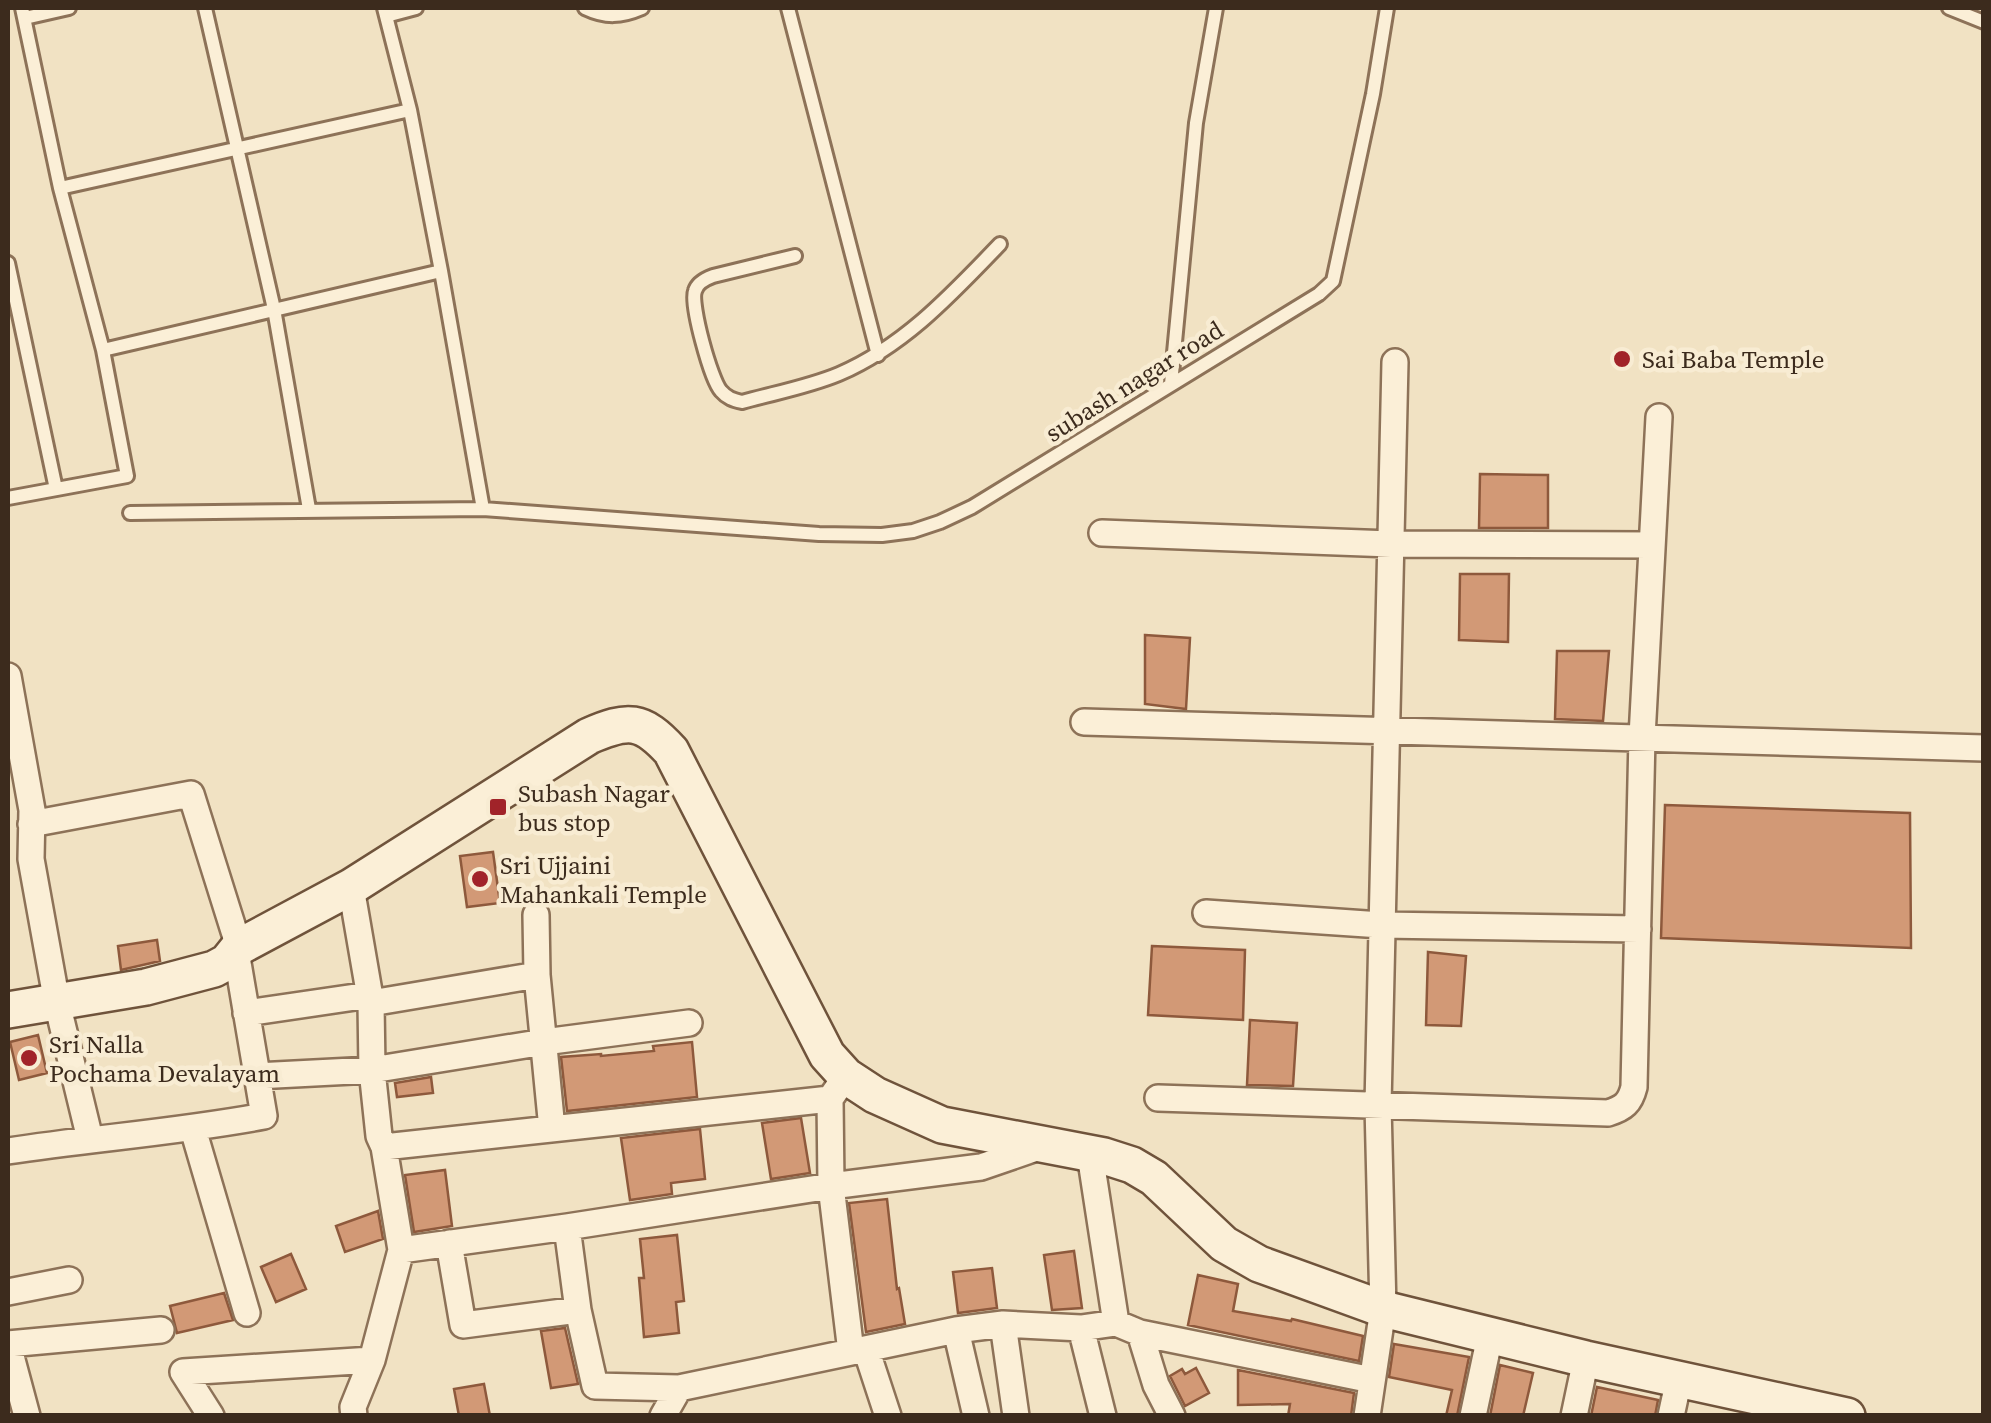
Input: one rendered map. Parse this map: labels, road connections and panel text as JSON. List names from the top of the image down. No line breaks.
{"streets":{"lane":["subash nagar road"]},"places":{"other":["Sai Baba Temple","Sri Ujjaini Mahankali Temple","Sri Nalla Pochama Devalayam"],"transit":["Subash Nagar bus stop"]}}
